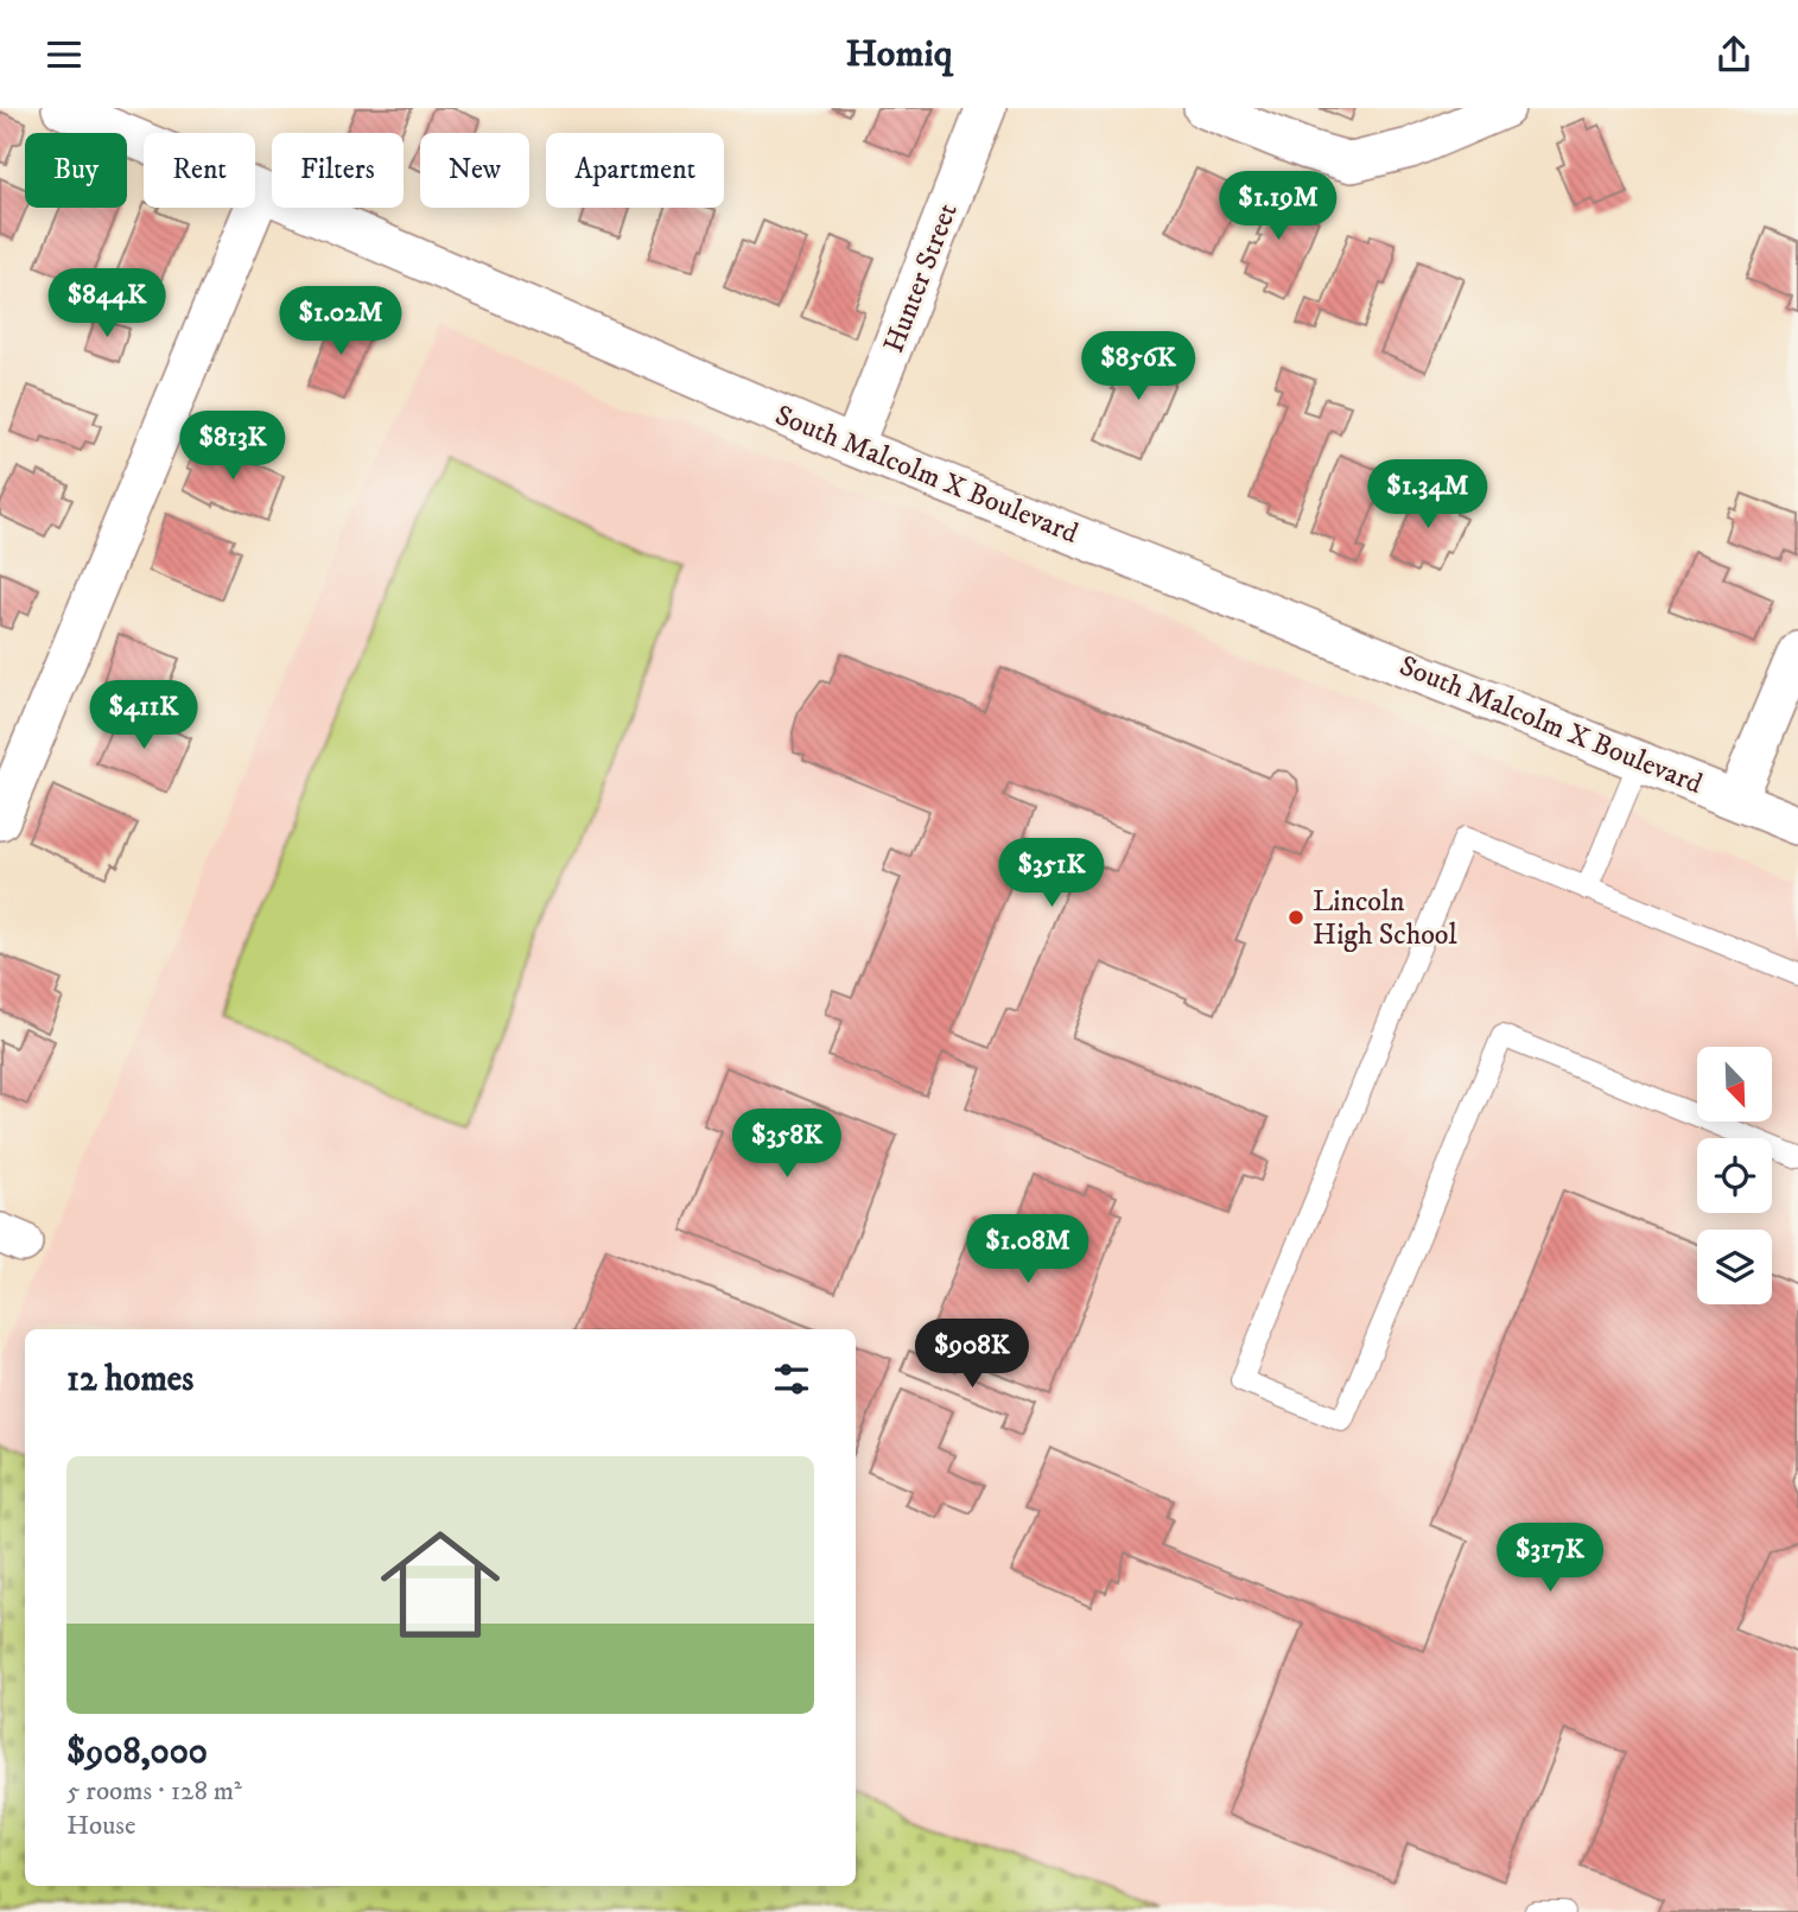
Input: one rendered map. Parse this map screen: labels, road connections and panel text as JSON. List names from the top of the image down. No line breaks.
{"streets":{"street":["Hunter Street","South Malcolm X Boulevard"]},"crossings":[["Hunter Street","South Malcolm X Boulevard"]],"places":["Lincoln High School"],"north":"bottom right","page":{"header":"Homiq","chip":["Buy","Rent","Filters","New","Apartment"],"price":["$1.19M","$844K","$1.02M","$856K","$813K","$1.34M","$411K","$351K","$358K","$1.08M","$908K","$317K"],"heading":"12 homes","list":[{"name":"$908,000","note":"5 rooms · 128 m² · House"}]}}
